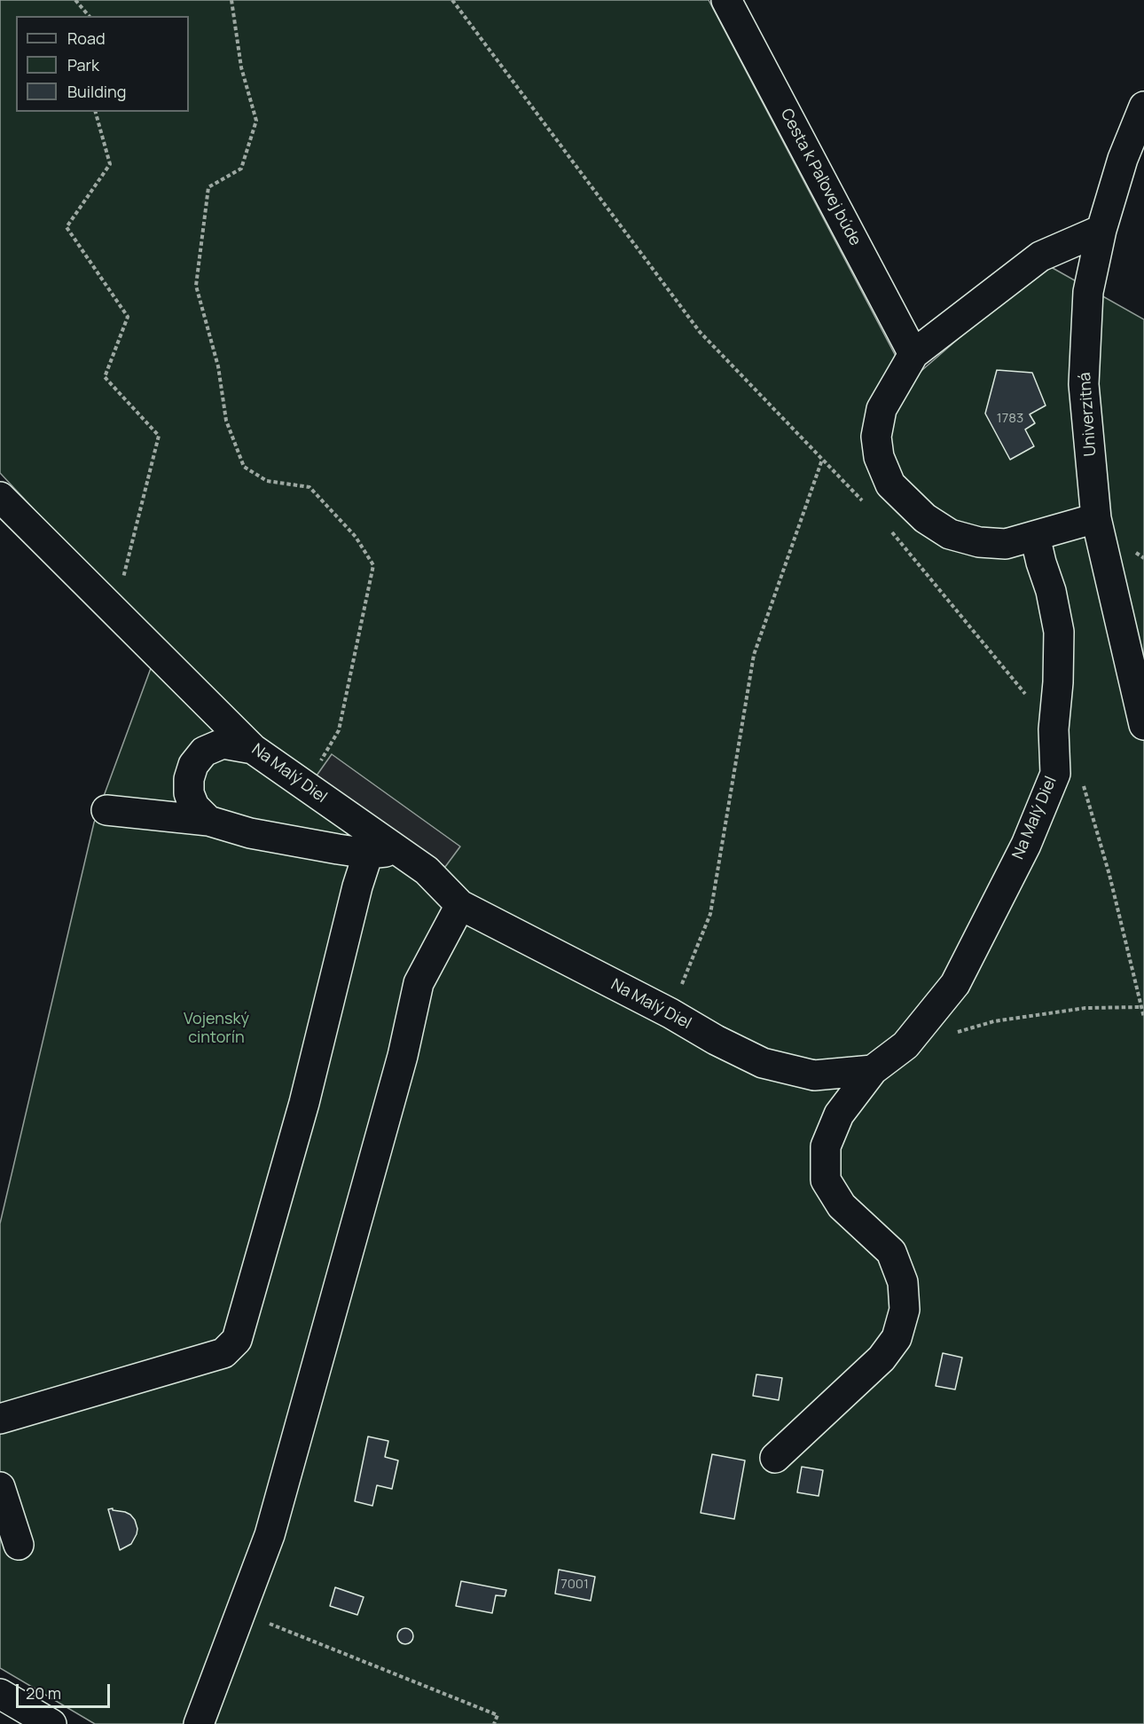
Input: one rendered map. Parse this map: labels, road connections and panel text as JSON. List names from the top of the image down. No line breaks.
{"streets":{"street":["Cesta k Paľovej búde","Univerzitná","Na Malý Diel"]},"parks":["Vojenský cintorín"],"house_numbers":["1783","7001"],"legend":["Road","Park","Building"],"scale_bar":"20 m"}
